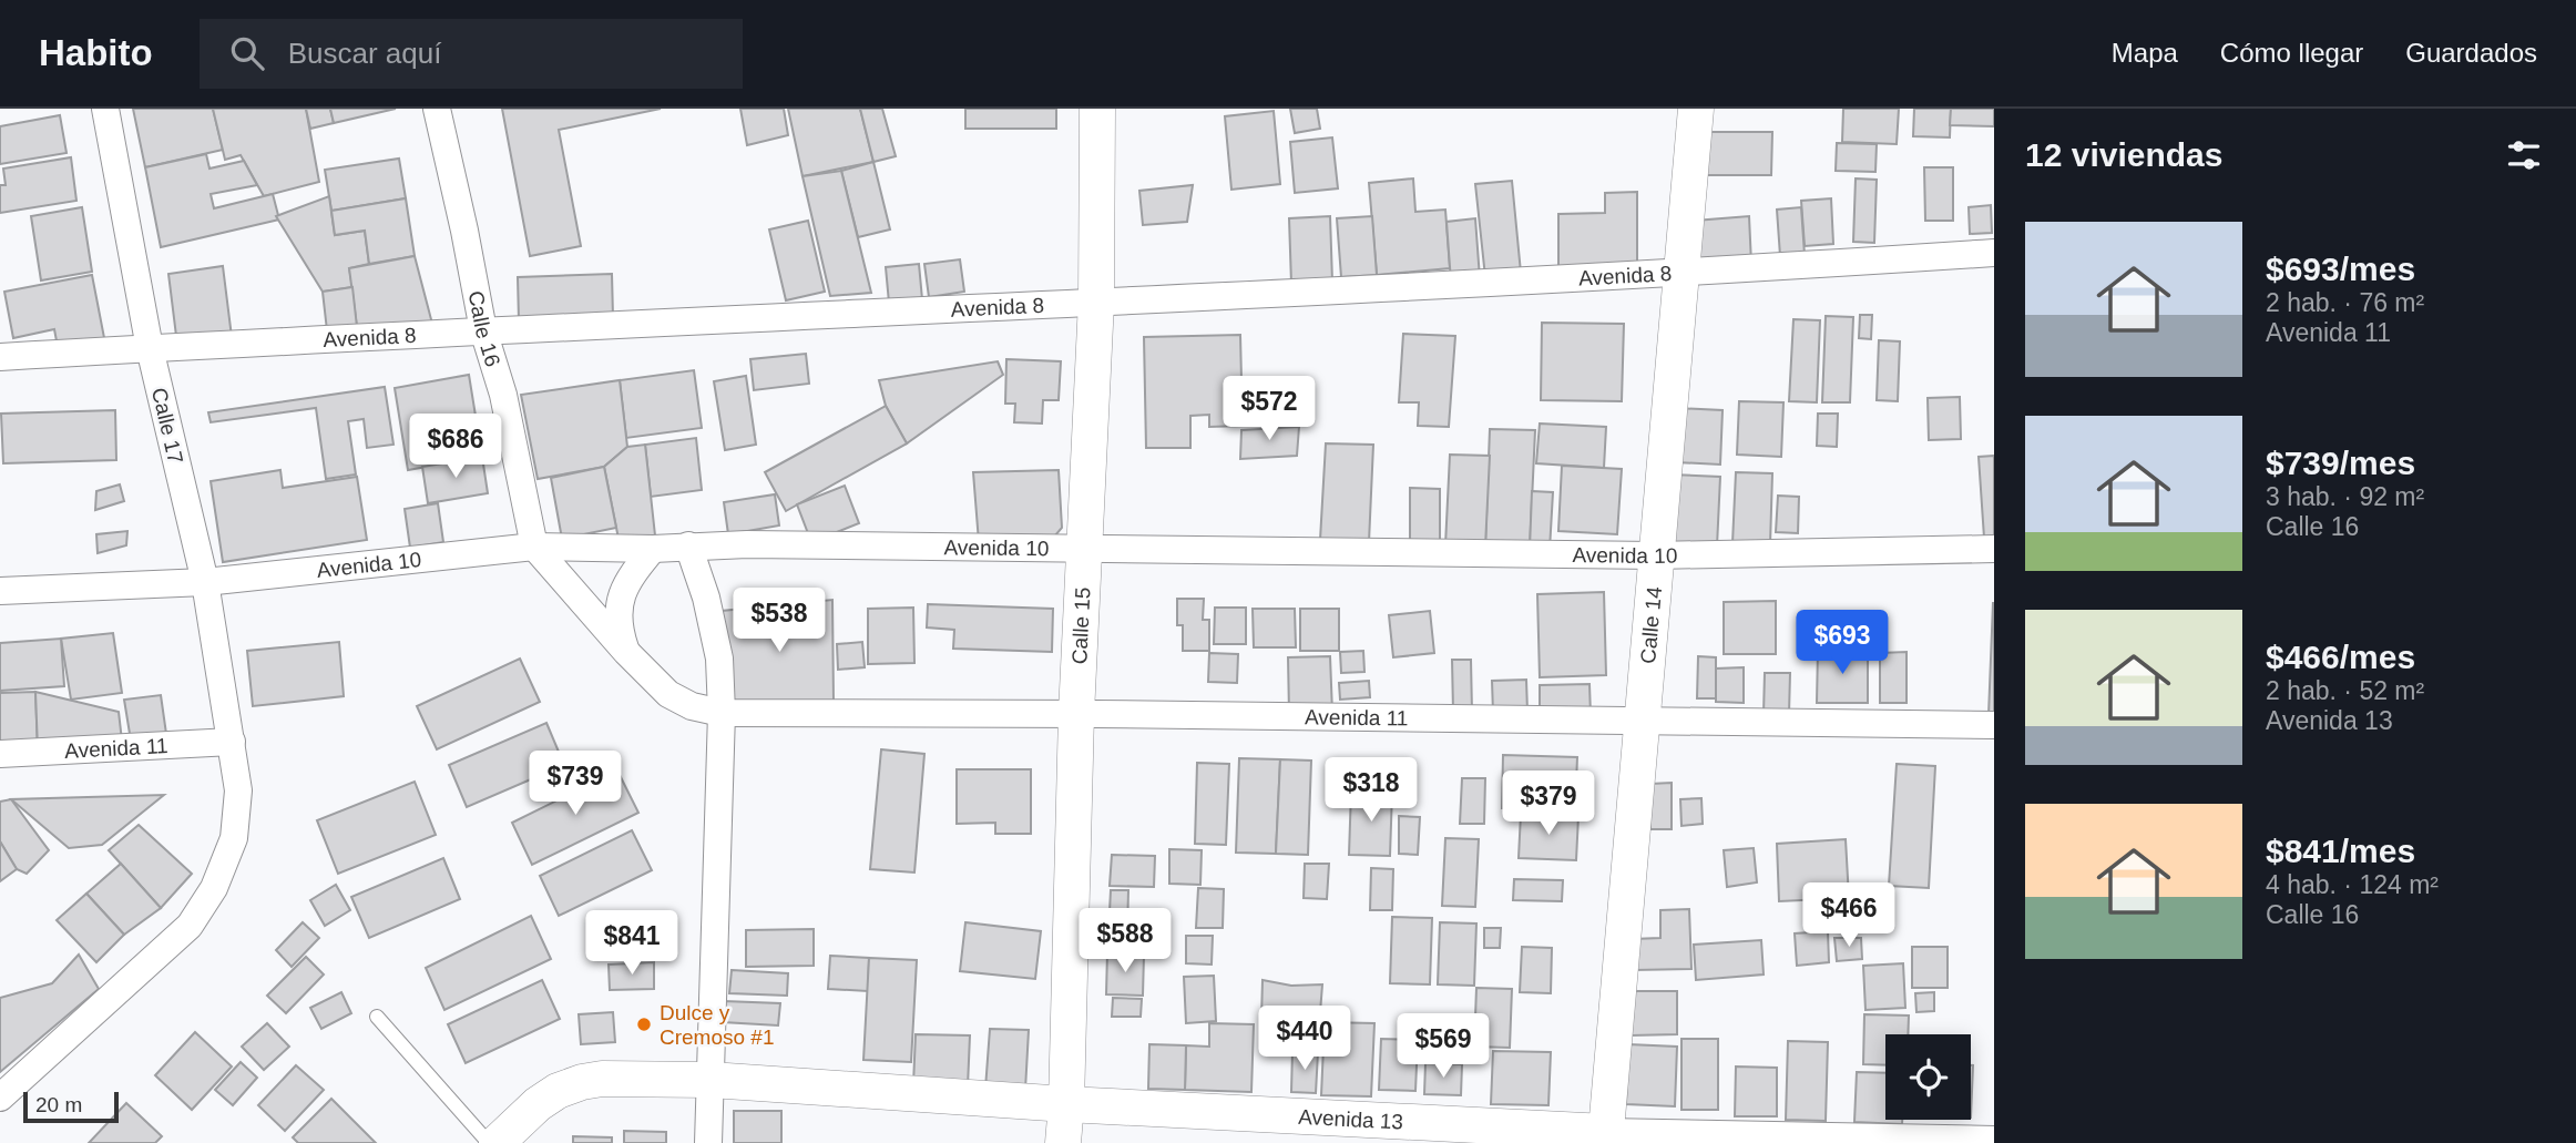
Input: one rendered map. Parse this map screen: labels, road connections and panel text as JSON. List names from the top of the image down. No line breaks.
{"streets":{"street":["Avenida 8","Calle 16","Calle 17","Avenida 10","Calle 14","Calle 15","Avenida 11","Avenida 13"]},"crossings":[["Avenida 8","Calle 16"],["Avenida 8","Calle 17"],["Avenida 8","Calle 14"],["Avenida 8","Calle 15"],["Calle 16","Avenida 10"],["Calle 16","Avenida 11"],["Calle 17","Avenida 10"],["Calle 17","Avenida 11"],["Avenida 10","Calle 14"],["Avenida 10","Calle 15"],["Calle 14","Avenida 11"],["Calle 14","Avenida 13"],["Calle 15","Avenida 11"],["Calle 15","Avenida 13"]],"places":["Dulce y Cremoso #1"],"scale_bar":"20 m","page":{"header":"Habito","search":"Buscar aquí","nav":["Mapa","Cómo llegar","Guardados"],"heading":"12 viviendas","list":[{"name":"$693/mes","note":"2 hab. · 76 m² · Avenida 11"},{"name":"$739/mes","note":"3 hab. · 92 m² · Calle 16"},{"name":"$466/mes","note":"2 hab. · 52 m² · Avenida 13"},{"name":"$841/mes","note":"4 hab. · 124 m² · Calle 16"}],"price":["$572","$686","$538","$693","$739","$318","$379","$466","$588","$841","$440","$569"],"scale":"20 m"}}
